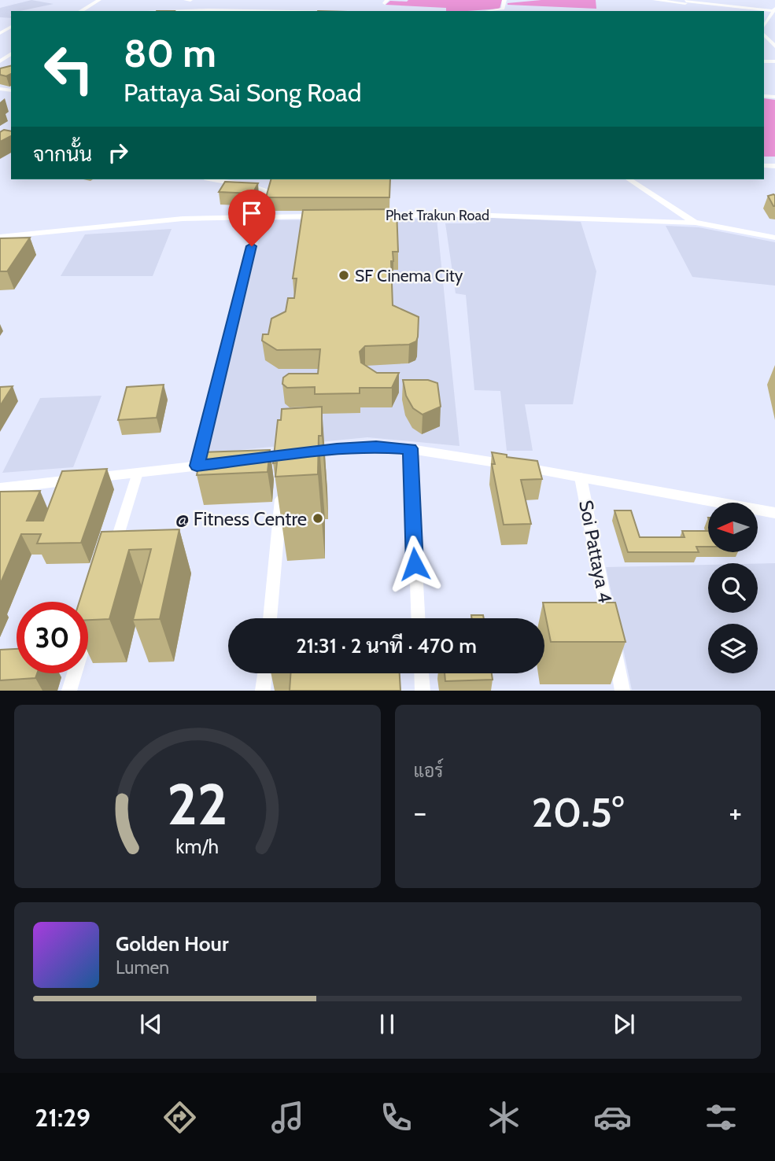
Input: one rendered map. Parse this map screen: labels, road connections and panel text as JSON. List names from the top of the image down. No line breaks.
{"streets":{"street":["Phet Trakun Road","Soi Pattaya 4"]},"places":["SF Cinema City","@ Fitness Centre"],"north":"left","page":{"turn":["80 m","Pattaya Sai Song Road"],"then":"จากนั้น","limit":"30","trip":"21:31 · 2 นาที · 470 m","tile":"แอร์","heat":["−","20.5°","+"],"song":["Golden Hour","Lumen"],"tabs":"21:29","gauge":["22","km/h"]}}
